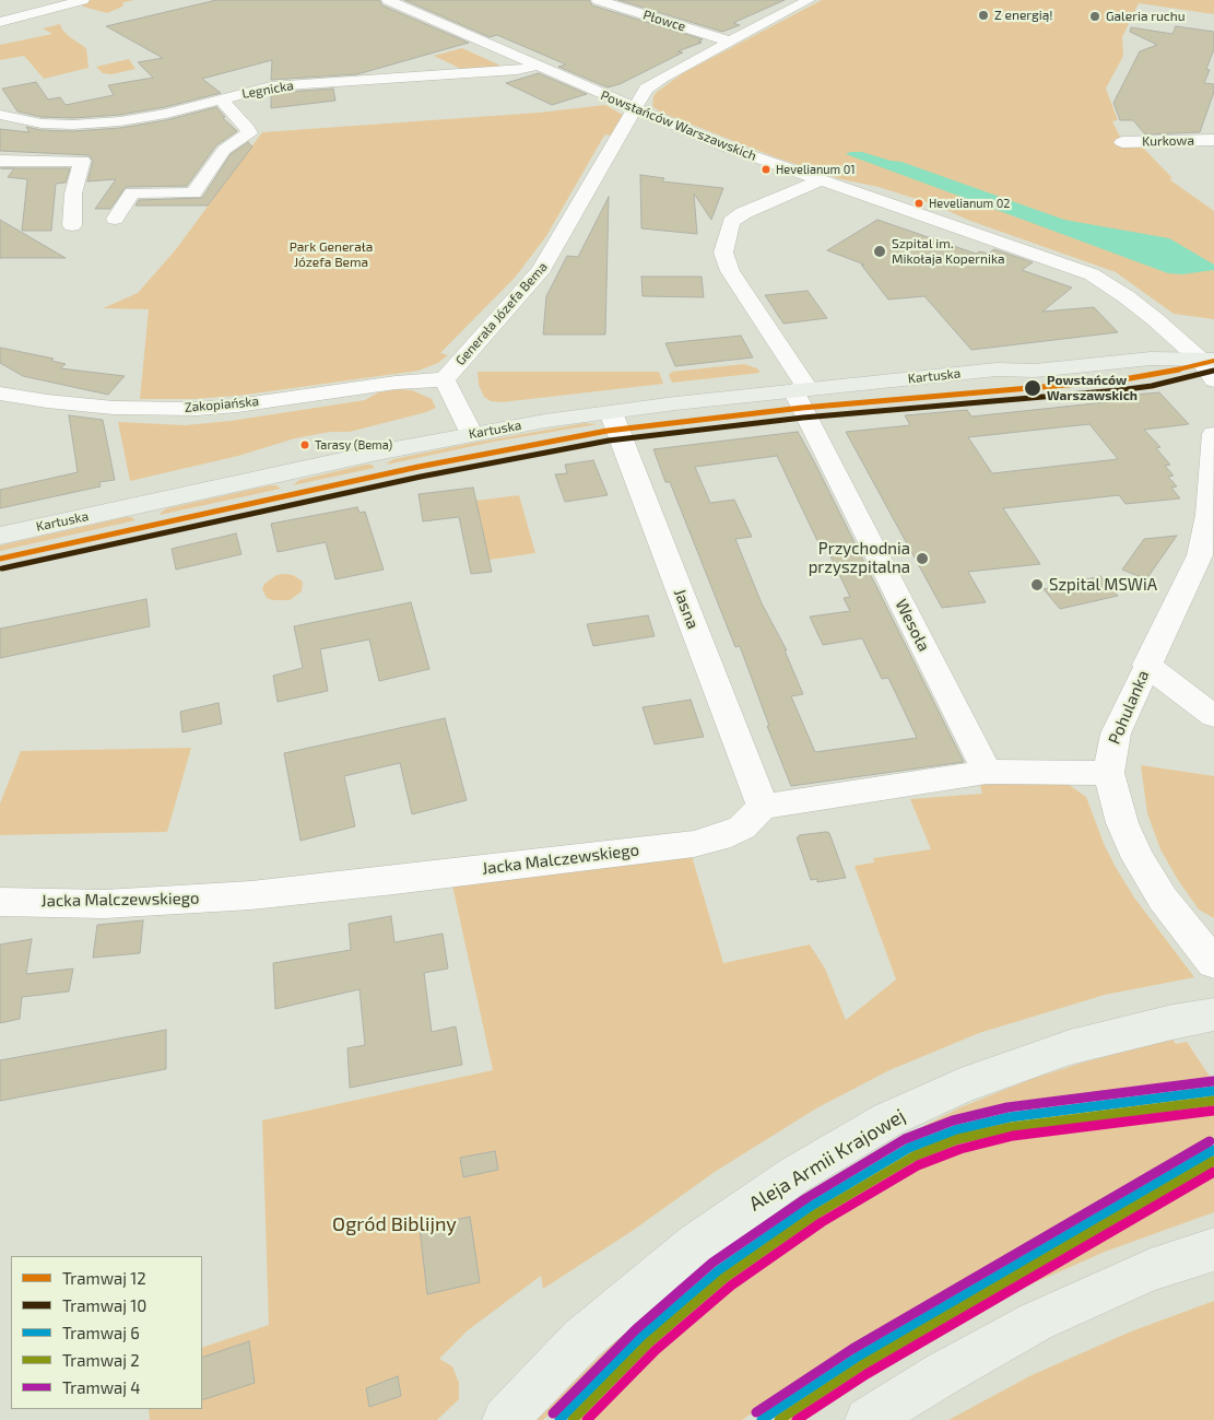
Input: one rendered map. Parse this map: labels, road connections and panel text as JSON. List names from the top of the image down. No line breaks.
{"streets":{"main road":["Kartuska","Aleja Armii Krajowej"],"street":["Płowce","Legnicka","Powstańców Warszawskich","Kurkowa","Generała Józefa Bema","Zakopiańska","Jasna","Wesoła","Pohulanka","Jacka Malczewskiego"]},"crossings":[["Legnicka","Powstańców Warszawskich"],["Powstańców Warszawskich","Generała Józefa Bema"],["Powstańców Warszawskich","Kartuska"],["Powstańców Warszawskich","Wesoła"],["Generała Józefa Bema","Kartuska"],["Generała Józefa Bema","Zakopiańska"],["Kartuska","Jasna"],["Kartuska","Wesoła"],["Jasna","Jacka Malczewskiego"]],"parks":["Park Generała Józefa Bema","Ogród Biblijny"],"places":["Z energią!","Galeria ruchu","Hevelianum 01","Hevelianum 02","Szpital im. Mikołaja Kopernika","Powstańców Warszawskich","Tarasy (Bema)","Przychodnia przyszpitalna","Szpital MSWiA"],"lines":["tram line 12","tram line 10","tram line 4","tram line 6","tram line 2"],"legend":["Tramwaj 12","Tramwaj 10","Tramwaj 6","Tramwaj 2","Tramwaj 4"]}
